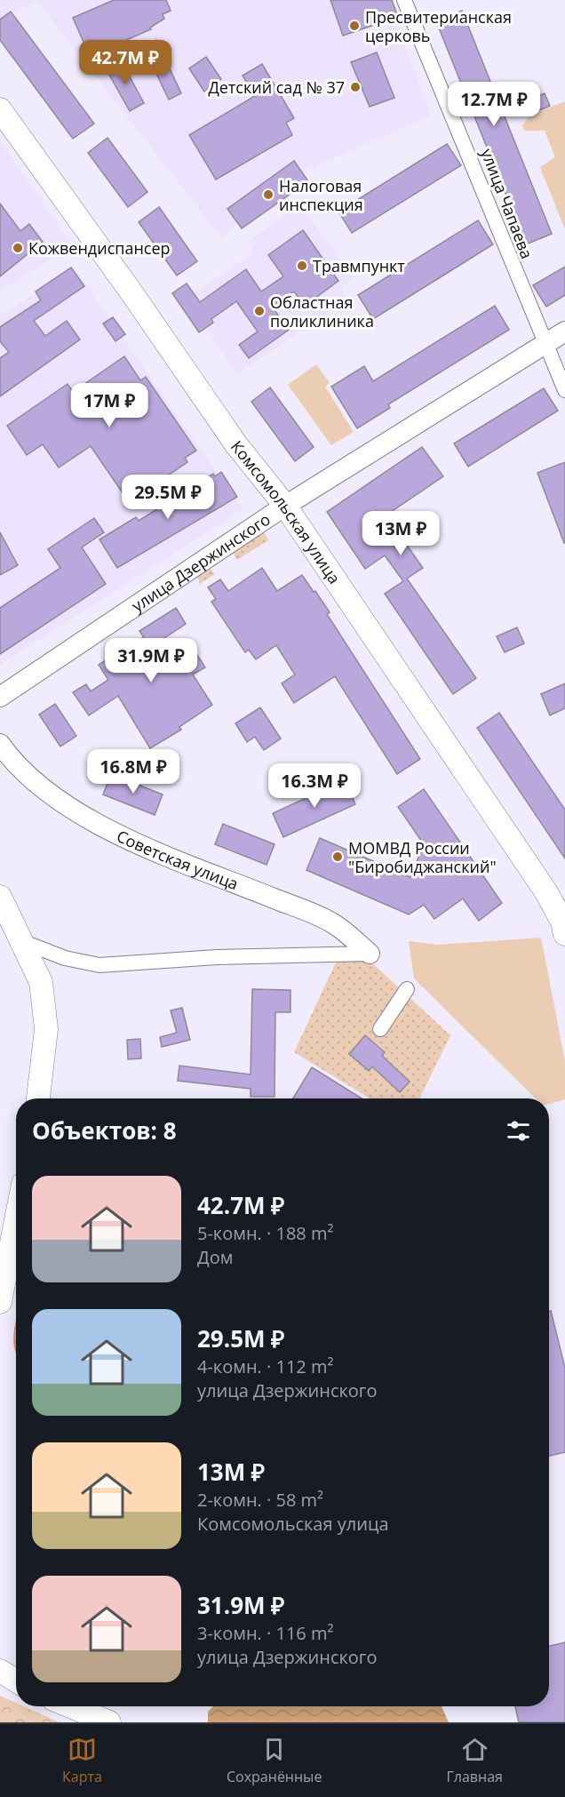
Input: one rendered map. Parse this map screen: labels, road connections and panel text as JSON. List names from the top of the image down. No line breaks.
{"streets":{"main road":["Комсомольская улица","улица Дзержинского","Советская улица"],"street":["улица Чапаева"]},"crossings":[["улица Чапаева","улица Дзержинского"],["Комсомольская улица","улица Дзержинского"]],"places":["Пресвитерианская церковь","Детский сад № 37","Налоговая инспекция","Кожвендиспансер","Травмпункт","Областная поликлиника","МОМВД России \"Биробиджанский\""],"page":{"price":["42.7M ₽","12.7M ₽","17M ₽","29.5M ₽","13M ₽","31.9M ₽","16.8M ₽","16.3M ₽"],"heading":"Объектов: 8","list":[{"name":"42.7M ₽","note":"5-комн. · 188 m² · Дом"},{"name":"29.5M ₽","note":"4-комн. · 112 m² · улица Дзержинского"},{"name":"13M ₽","note":"2-комн. · 58 m² · Комсомольская улица"},{"name":"31.9M ₽","note":"3-комн. · 116 m² · улица Дзержинского"}],"tabs":["Карта","Сохранённые","Главная"]}}
